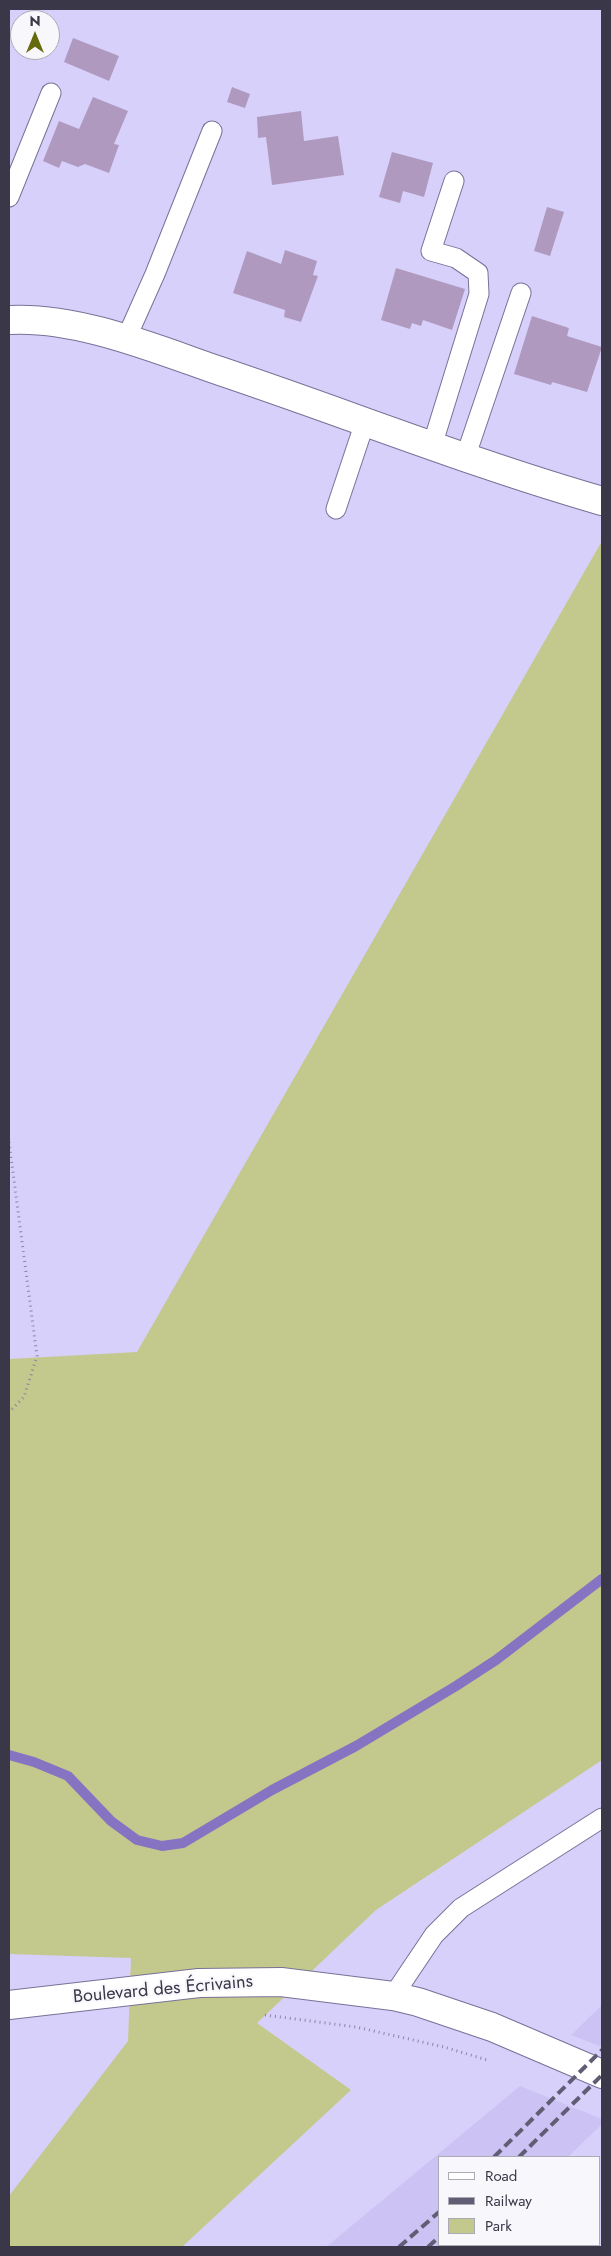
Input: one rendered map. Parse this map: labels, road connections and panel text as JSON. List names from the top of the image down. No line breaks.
{"streets":{"street":["Boulevard des Écrivains"]},"legend":["Road","Railway","Park"],"north":"top"}
